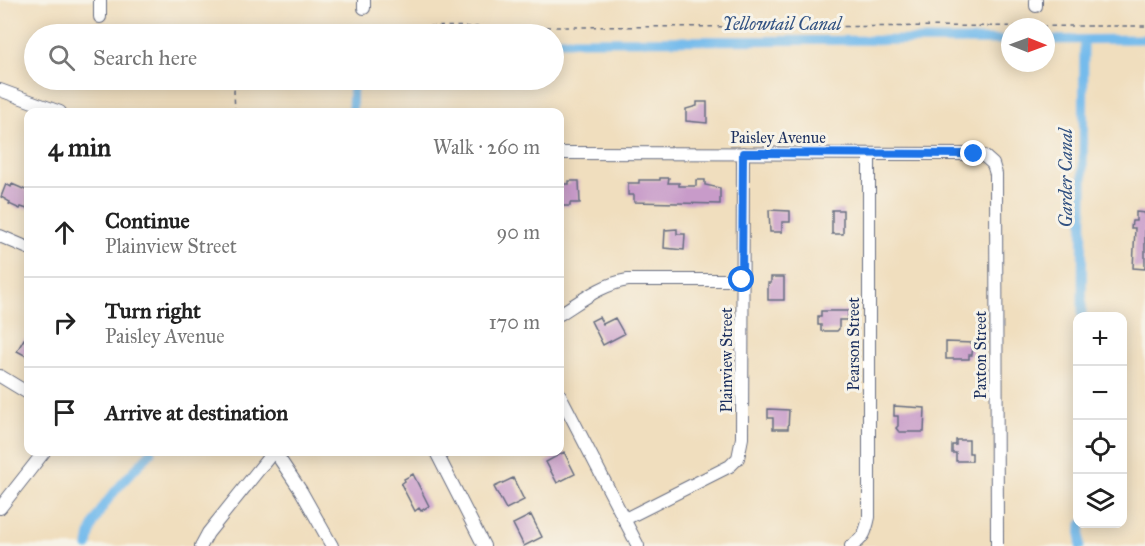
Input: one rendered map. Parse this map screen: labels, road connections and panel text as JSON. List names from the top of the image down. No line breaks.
{"streets":{"street":["Paisley Avenue","Pearson Street","Paxton Street","Plainview Street"]},"crossings":[["Paisley Avenue","Pearson Street"],["Paisley Avenue","Paxton Street"],["Paisley Avenue","Plainview Street"]],"water":["Yellowtail Canal","Garder Canal"],"north":"right","page":{"search":"Search here","heading":["4 min","Walk · 260 m"],"list":[["Continue","Plainview Street","90 m"],["Turn right","Paisley Avenue","170 m"],"Arrive at destination"],"map_buttons":["+","−"]}}
